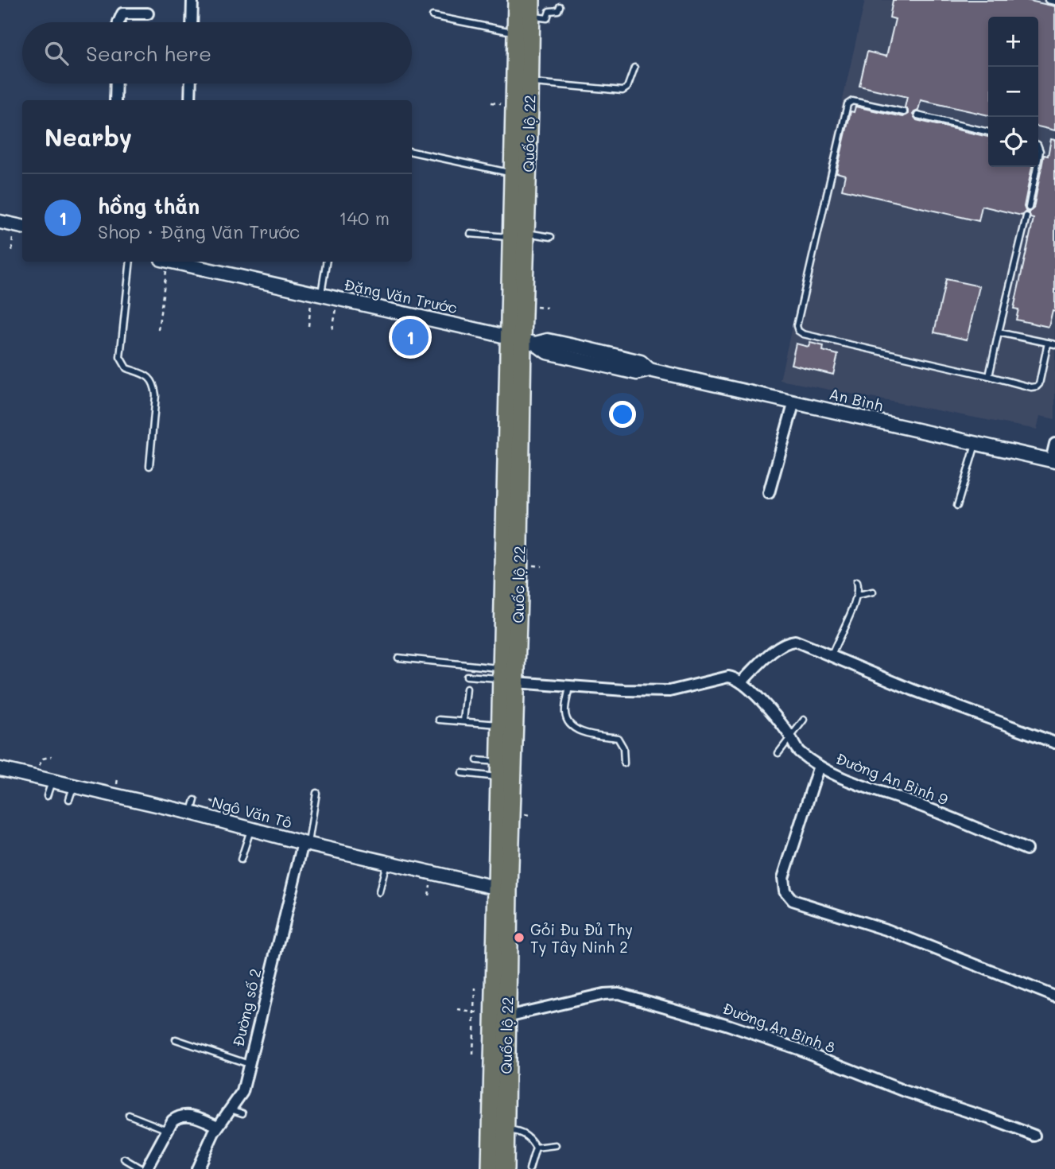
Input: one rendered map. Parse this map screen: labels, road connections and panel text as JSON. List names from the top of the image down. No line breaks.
{"streets":{"highway":["Quốc lộ 22"],"main road":["Đặng Văn Trước","An Bình","Ngô Văn Tô"],"street":["Đường An Bình 9","Đường số 2","Đường An Bình 8"]},"crossings":[["Quốc lộ 22","Đặng Văn Trước"],["Quốc lộ 22","An Bình"],["Quốc lộ 22","Ngô Văn Tô"],["Quốc lộ 22","Đường An Bình 8"],["Đặng Văn Trước","An Bình"],["Ngô Văn Tô","Đường số 2"]],"places":["Gỏi Đu Đủ Thy Ty Tây Ninh 2"],"page":{"map_buttons":["+","−"],"search":"Search here","heading":"Nearby","list":[{"mark":"1","name":"hồng thắn","note":"Shop · Đặng Văn Trước","value":"140 m"}],"pins":"1"}}
